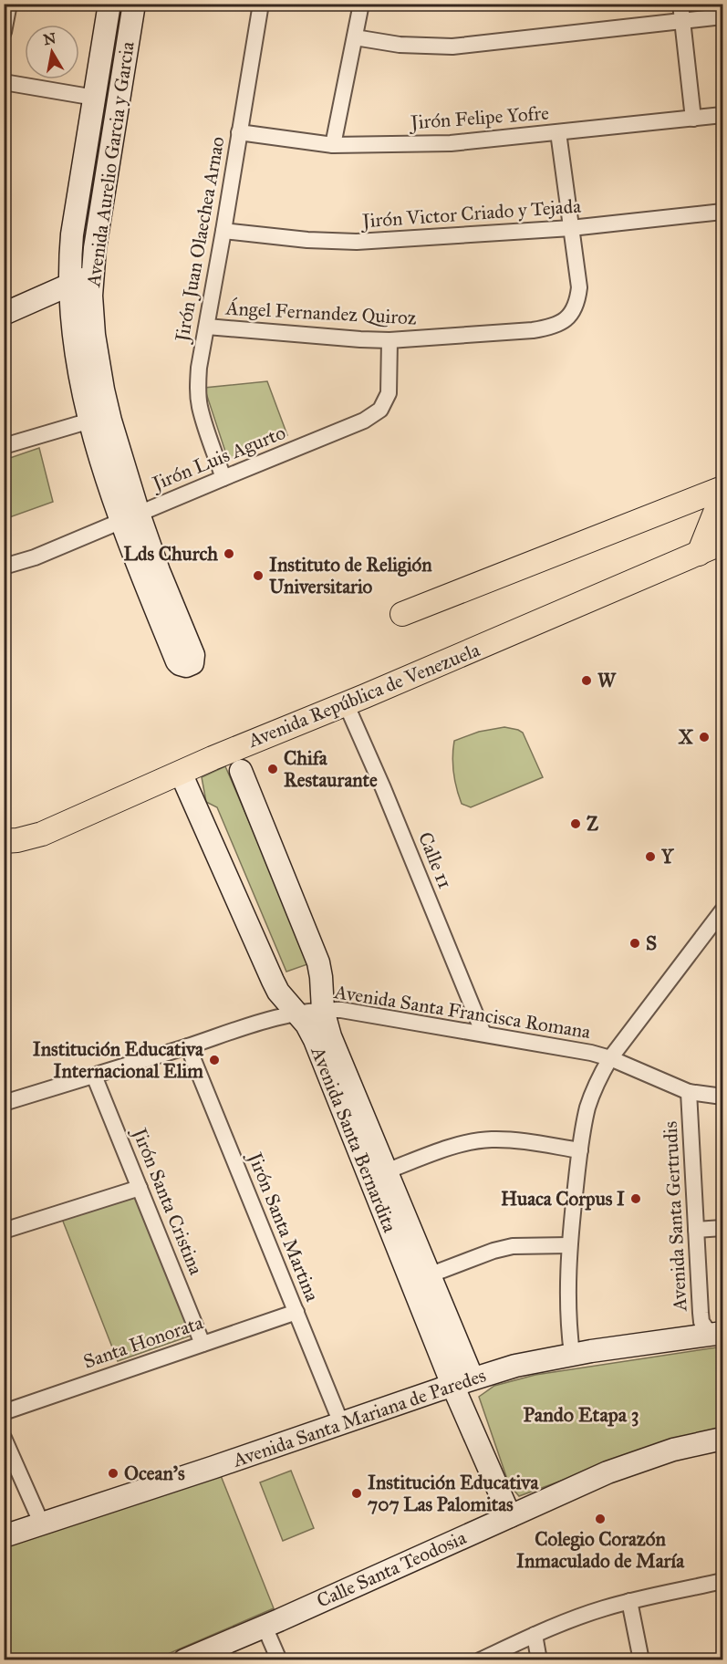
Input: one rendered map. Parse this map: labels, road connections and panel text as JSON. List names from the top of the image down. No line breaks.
{"streets":{"main road":["Avenida Aurelio Garcia y Garcia","Avenida República de Venezuela","Avenida Santa Bernardita","Avenida Santa Mariana de Paredes","Calle Santa Teodosia"],"street":["Jirón Felipe Yofre","Jirón Victor Criado y Tejada","Jirón Juan Olaechea Arnao","Ángel Fernandez Quiroz","Jirón Luis Agurto","Calle 11","Avenida Santa Francisca Romana","Jirón Santa Cristina","Avenida Santa Gertrudis","Jirón Santa Martina","Santa Honorata"]},"crossings":[["Jirón Felipe Yofre","Jirón Juan Olaechea Arnao"],["Jirón Felipe Yofre","Ángel Fernandez Quiroz"],["Avenida Aurelio Garcia y Garcia","Jirón Luis Agurto"],["Jirón Victor Criado y Tejada","Jirón Juan Olaechea Arnao"],["Jirón Victor Criado y Tejada","Ángel Fernandez Quiroz"],["Jirón Juan Olaechea Arnao","Ángel Fernandez Quiroz"],["Jirón Juan Olaechea Arnao","Jirón Luis Agurto"],["Ángel Fernandez Quiroz","Jirón Luis Agurto"],["Avenida República de Venezuela","Calle 11"],["Avenida República de Venezuela","Avenida Santa Bernardita"],["Calle 11","Avenida Santa Francisca Romana"],["Avenida Santa Francisca Romana","Avenida Santa Bernardita"],["Avenida Santa Francisca Romana","Jirón Santa Cristina"],["Avenida Santa Francisca Romana","Avenida Santa Gertrudis"],["Avenida Santa Francisca Romana","Jirón Santa Martina"],["Avenida Santa Bernardita","Avenida Santa Mariana de Paredes"],["Avenida Santa Bernardita","Calle Santa Teodosia"],["Jirón Santa Cristina","Santa Honorata"],["Avenida Santa Gertrudis","Avenida Santa Mariana de Paredes"],["Jirón Santa Martina","Santa Honorata"],["Jirón Santa Martina","Avenida Santa Mariana de Paredes"]],"districts":["Pando Etapa 3"],"places":["Lds Church","Instituto de Religión Universitario","W","X","Chifa Restaurante","Z","Y","S","Institución Educativa Internacional Elim","Huaca Corpus I","Ocean's","Institución Educativa 707 Las Palomitas","Colegio Corazón Inmaculado de María"],"north":"top"}
